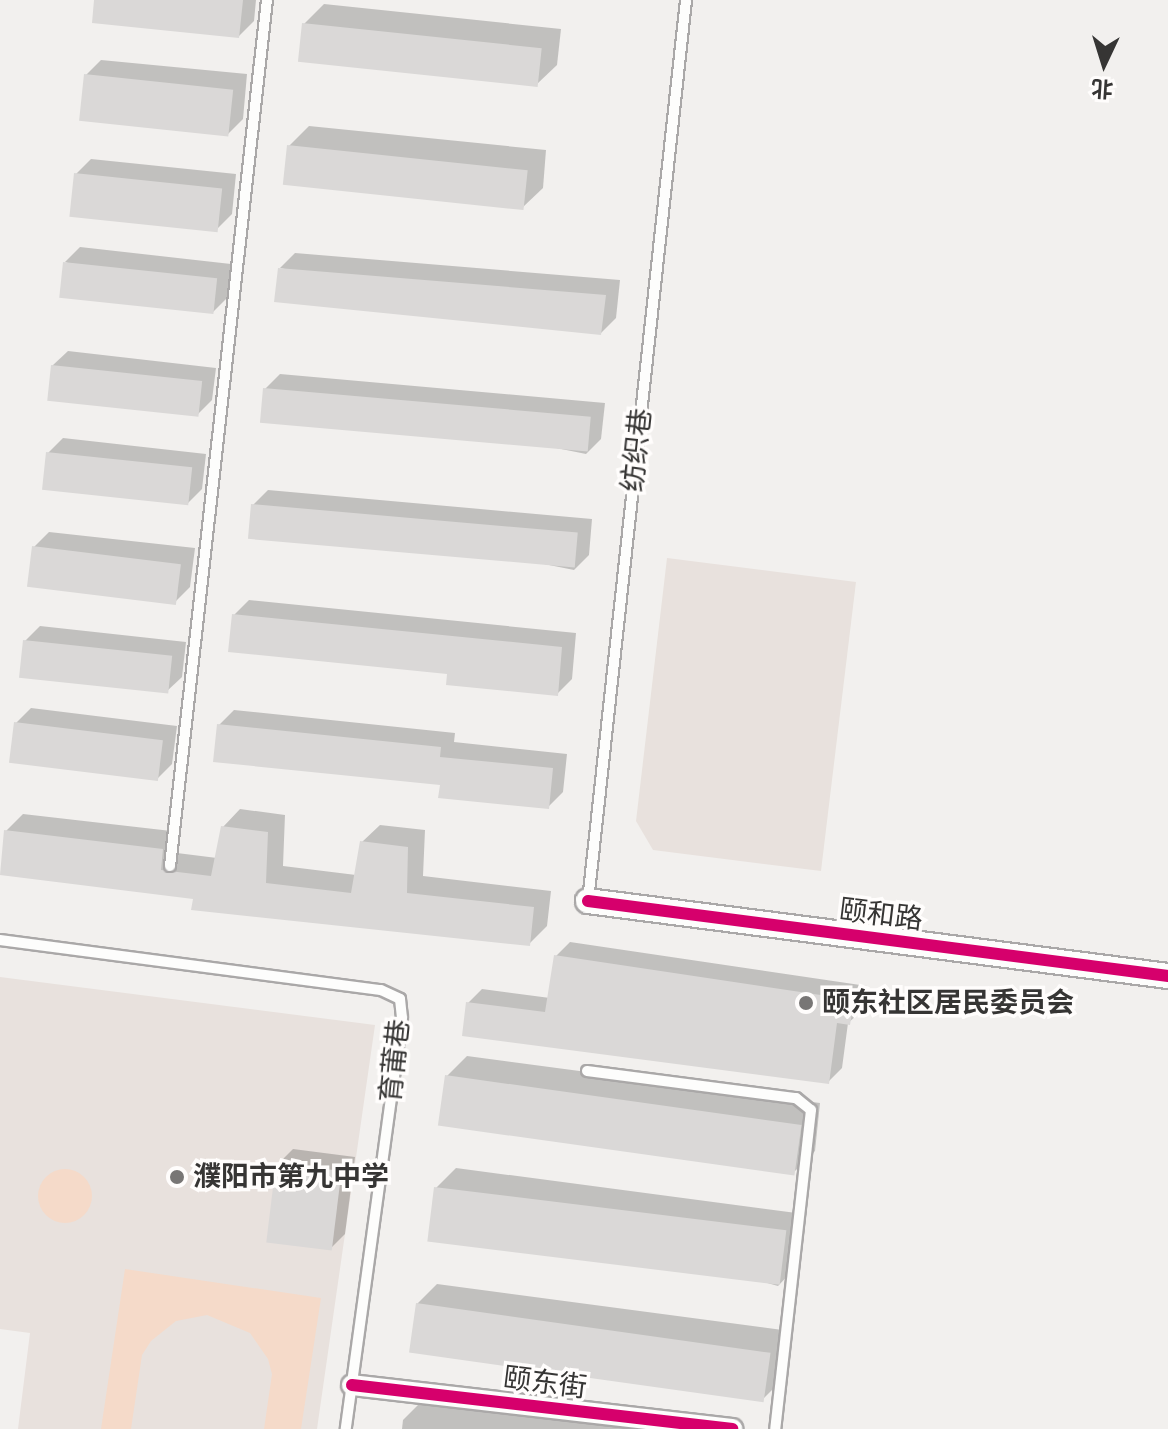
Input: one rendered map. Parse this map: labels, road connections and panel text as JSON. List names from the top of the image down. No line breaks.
{"streets":{"street":["颐和路","颐东街"],"lane":["纺织巷","育莆巷"]},"crossings":[["纺织巷","颐和路"],["育莆巷","颐东街"]],"places":["颐东社区居民委员会","濮阳市第九中学"],"north":"bottom"}
